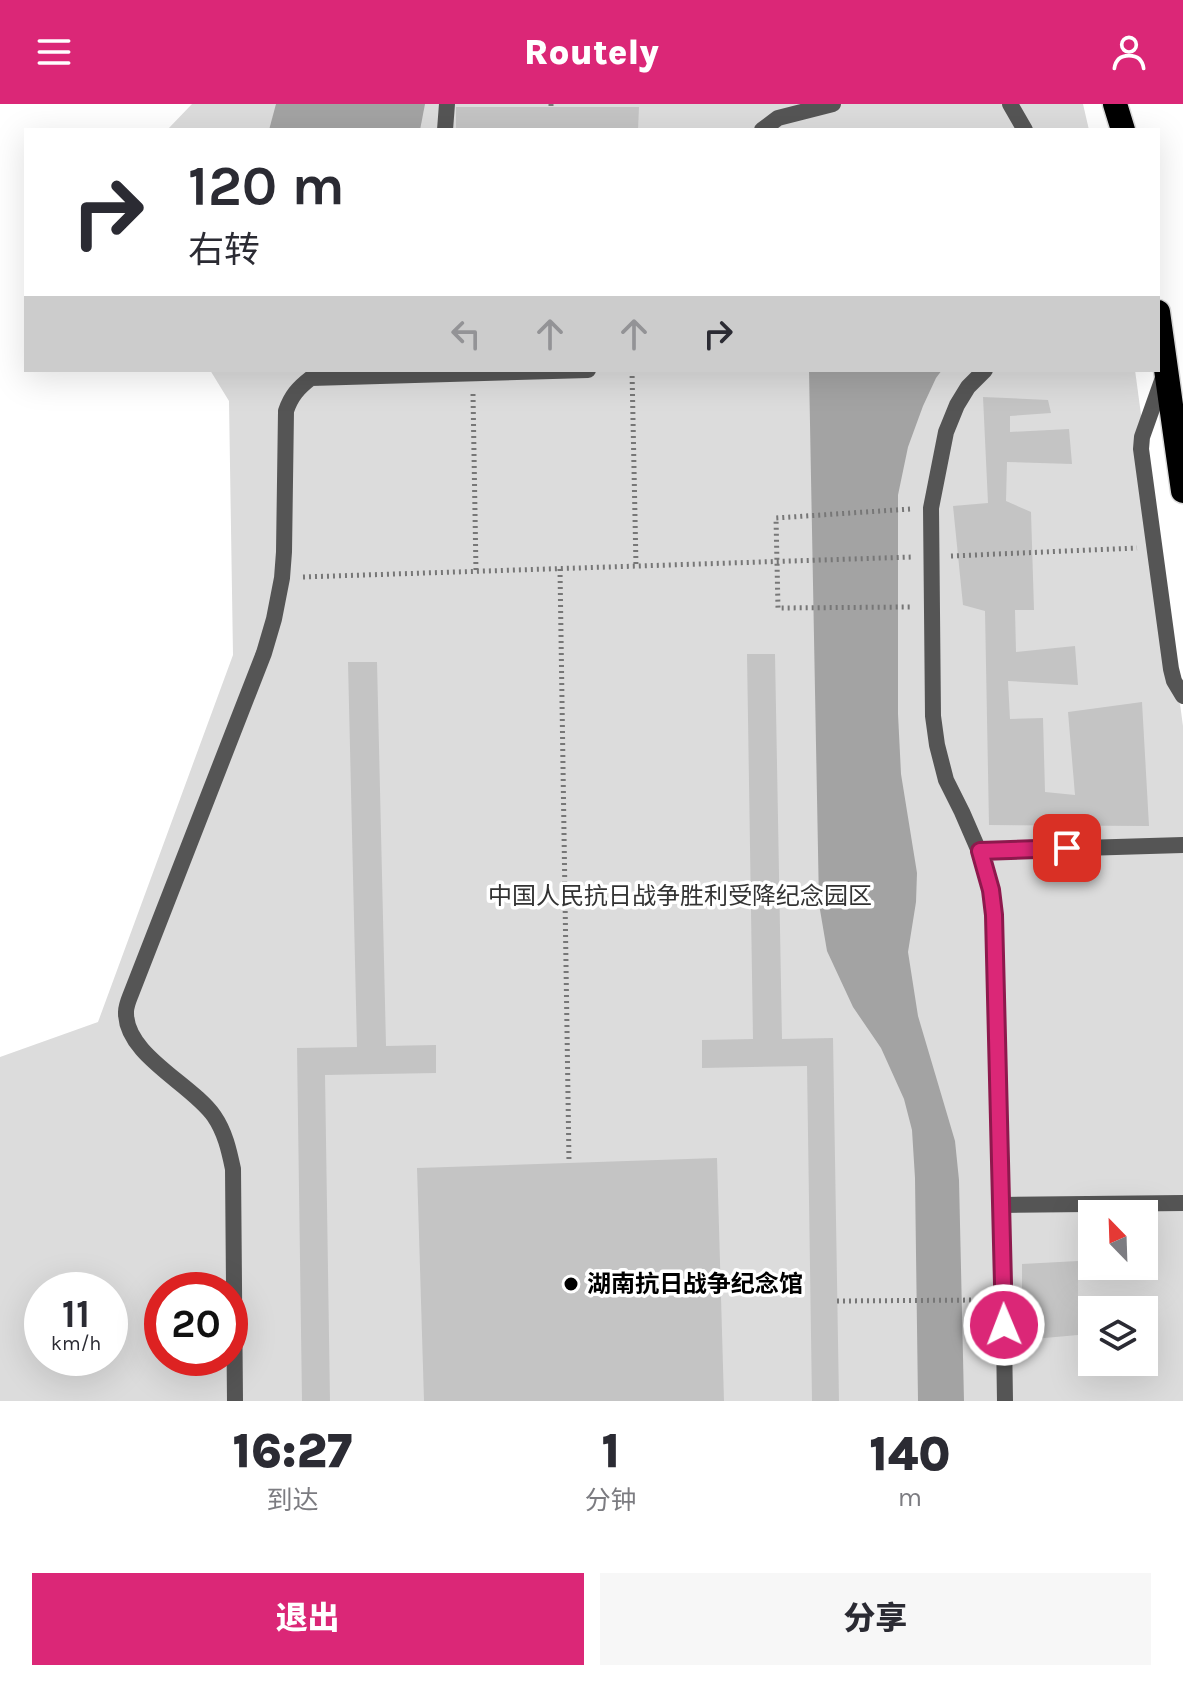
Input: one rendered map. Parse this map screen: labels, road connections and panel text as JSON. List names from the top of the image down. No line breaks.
{"parks":["中国人民抗日战争胜利受降纪念园区"],"places":["湖南抗日战争纪念馆"],"north":"top left","page":{"header":"Routely","turn":["120 m","右转"],"speed":"11 km/h","limit":"20","eta":["16:27","到达","1","分钟","140","m"],"buttons":["退出","分享"]}}
